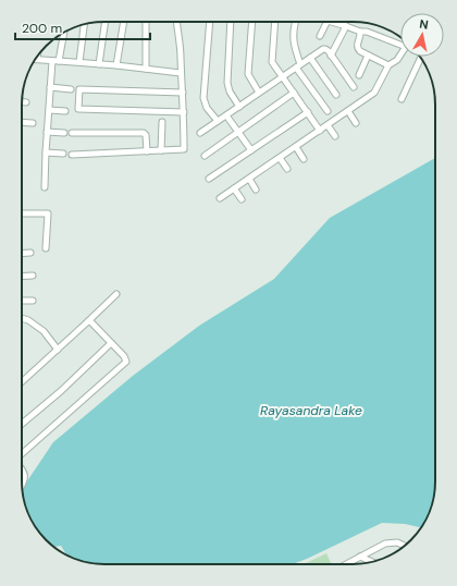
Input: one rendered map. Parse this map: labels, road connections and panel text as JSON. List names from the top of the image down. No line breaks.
{"water":["Rayasandra Lake"],"scale_bar":"200 m","north":"top"}
